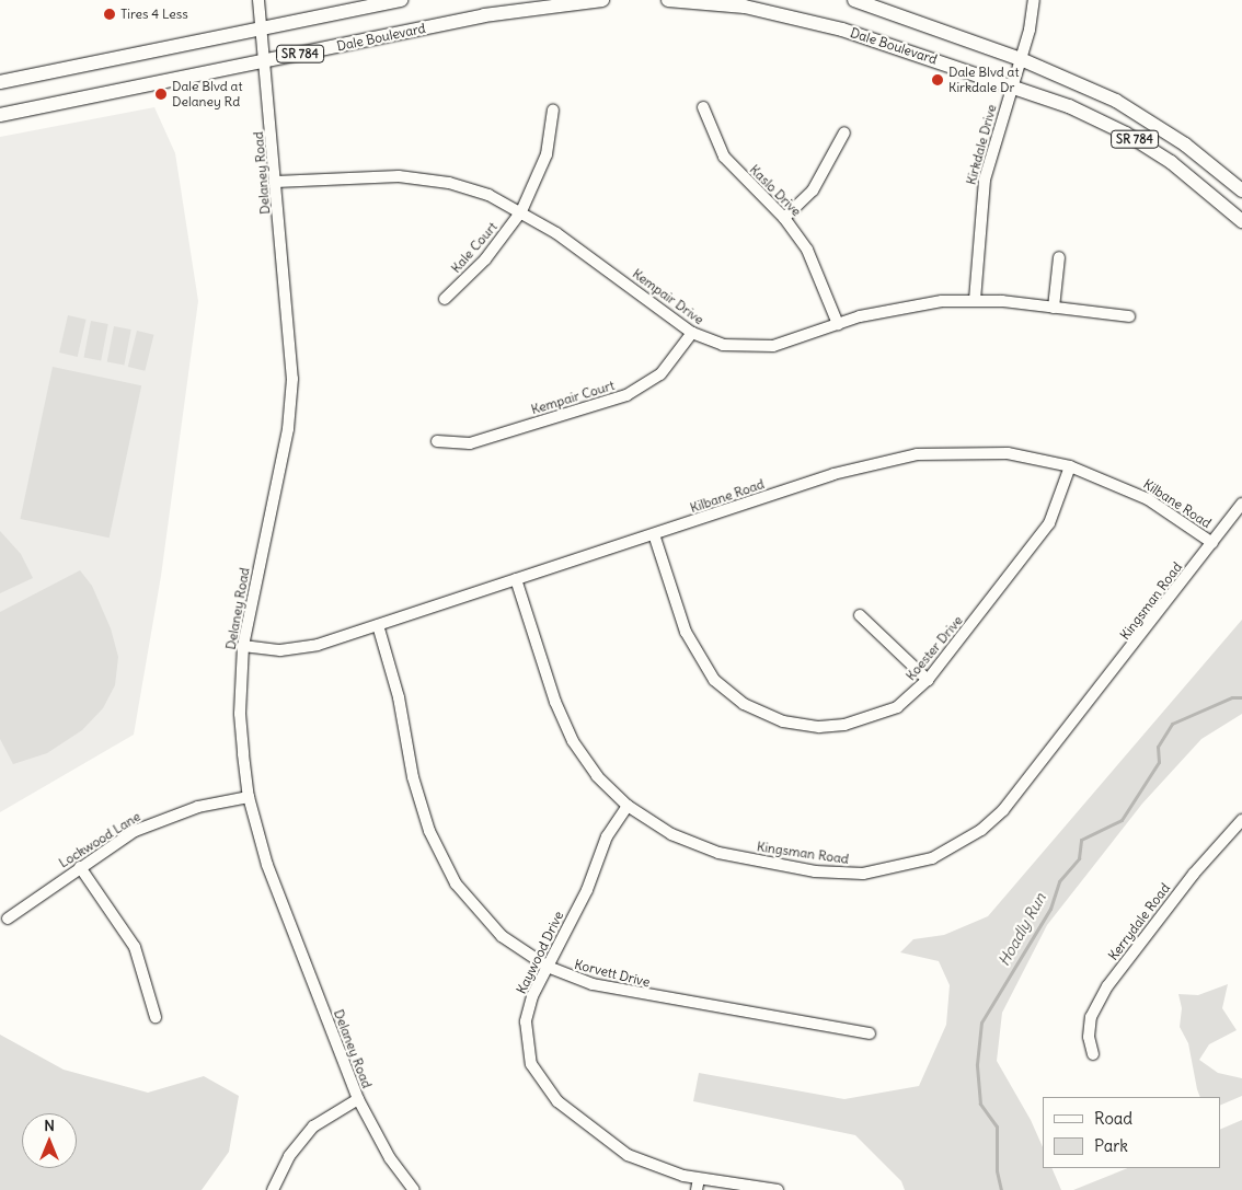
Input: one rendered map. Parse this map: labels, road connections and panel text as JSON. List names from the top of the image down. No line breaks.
{"streets":{"main road":["Dale Boulevard","SR 784"],"street":["Kirkdale Drive","Delaney Road","Kaslo Drive","Kale Court","Kempair Drive","Kempair Court","Kilbane Road","Kingsman Road","Koester Drive","Lockwood Lane","Kerrydale Road","Kaywood Drive","Korvett Drive"]},"crossings":[["Dale Boulevard","Kirkdale Drive"],["Dale Boulevard","Delaney Road"],["SR 784","Kirkdale Drive"],["SR 784","Delaney Road"],["Kirkdale Drive","Kempair Drive"],["Delaney Road","Kempair Drive"],["Delaney Road","Kilbane Road"],["Delaney Road","Lockwood Lane"],["Kaslo Drive","Kempair Drive"],["Kale Court","Kempair Drive"],["Kempair Drive","Kempair Court"],["Kilbane Road","Kingsman Road"],["Kilbane Road","Koester Drive"],["Kilbane Road","Korvett Drive"],["Kingsman Road","Kaywood Drive"],["Kaywood Drive","Korvett Drive"]],"water":["Hoadly Run"],"places":["Tires 4 Less","Dale Blvd at Kirkdale Dr","Dale Blvd at Delaney Rd"],"legend":["Road","Park"],"north":"top"}
